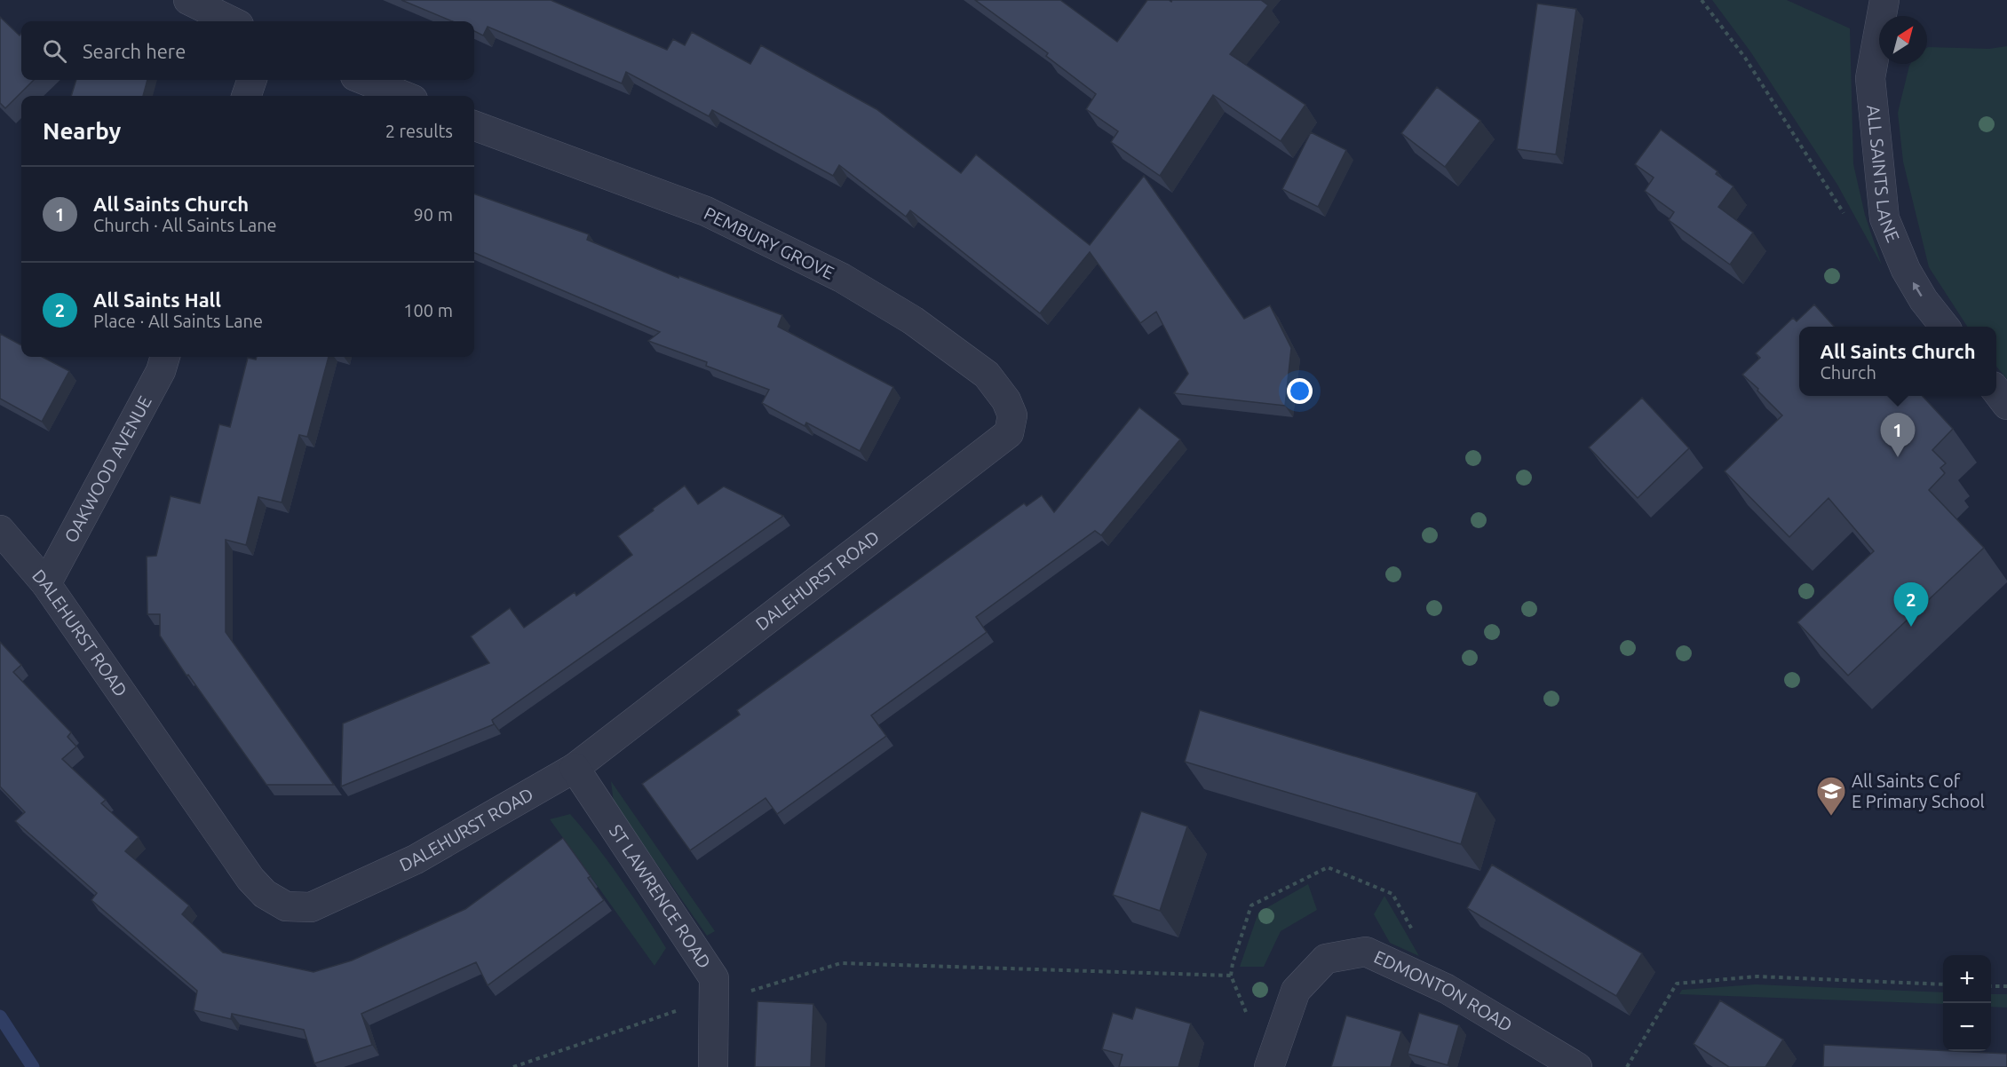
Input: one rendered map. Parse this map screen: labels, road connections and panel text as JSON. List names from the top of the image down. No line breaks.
{"streets":{"street":["ALL SAINTS LANE","PEMBURY GROVE","OAKWOOD AVENUE","DALEHURST ROAD","ST LAWRENCE ROAD","EDMONTON ROAD"]},"crossings":[["PEMBURY GROVE","DALEHURST ROAD"],["OAKWOOD AVENUE","DALEHURST ROAD"],["DALEHURST ROAD","ST LAWRENCE ROAD"]],"one_way":["ALL SAINTS LANE"],"places":{"school or university":["All Saints C of E Primary School"]},"north":"top right","page":{"search":"Search here","heading":["Nearby","2 results"],"list":[{"mark":"1","name":"All Saints Church","note":"Church · All Saints Lane","value":"90 m"},{"mark":"2","name":"All Saints Hall","note":"Place · All Saints Lane","value":"100 m"}],"popup":["All Saints Church","Church"],"pins":["1","2"],"map_buttons":["+","−"]}}
